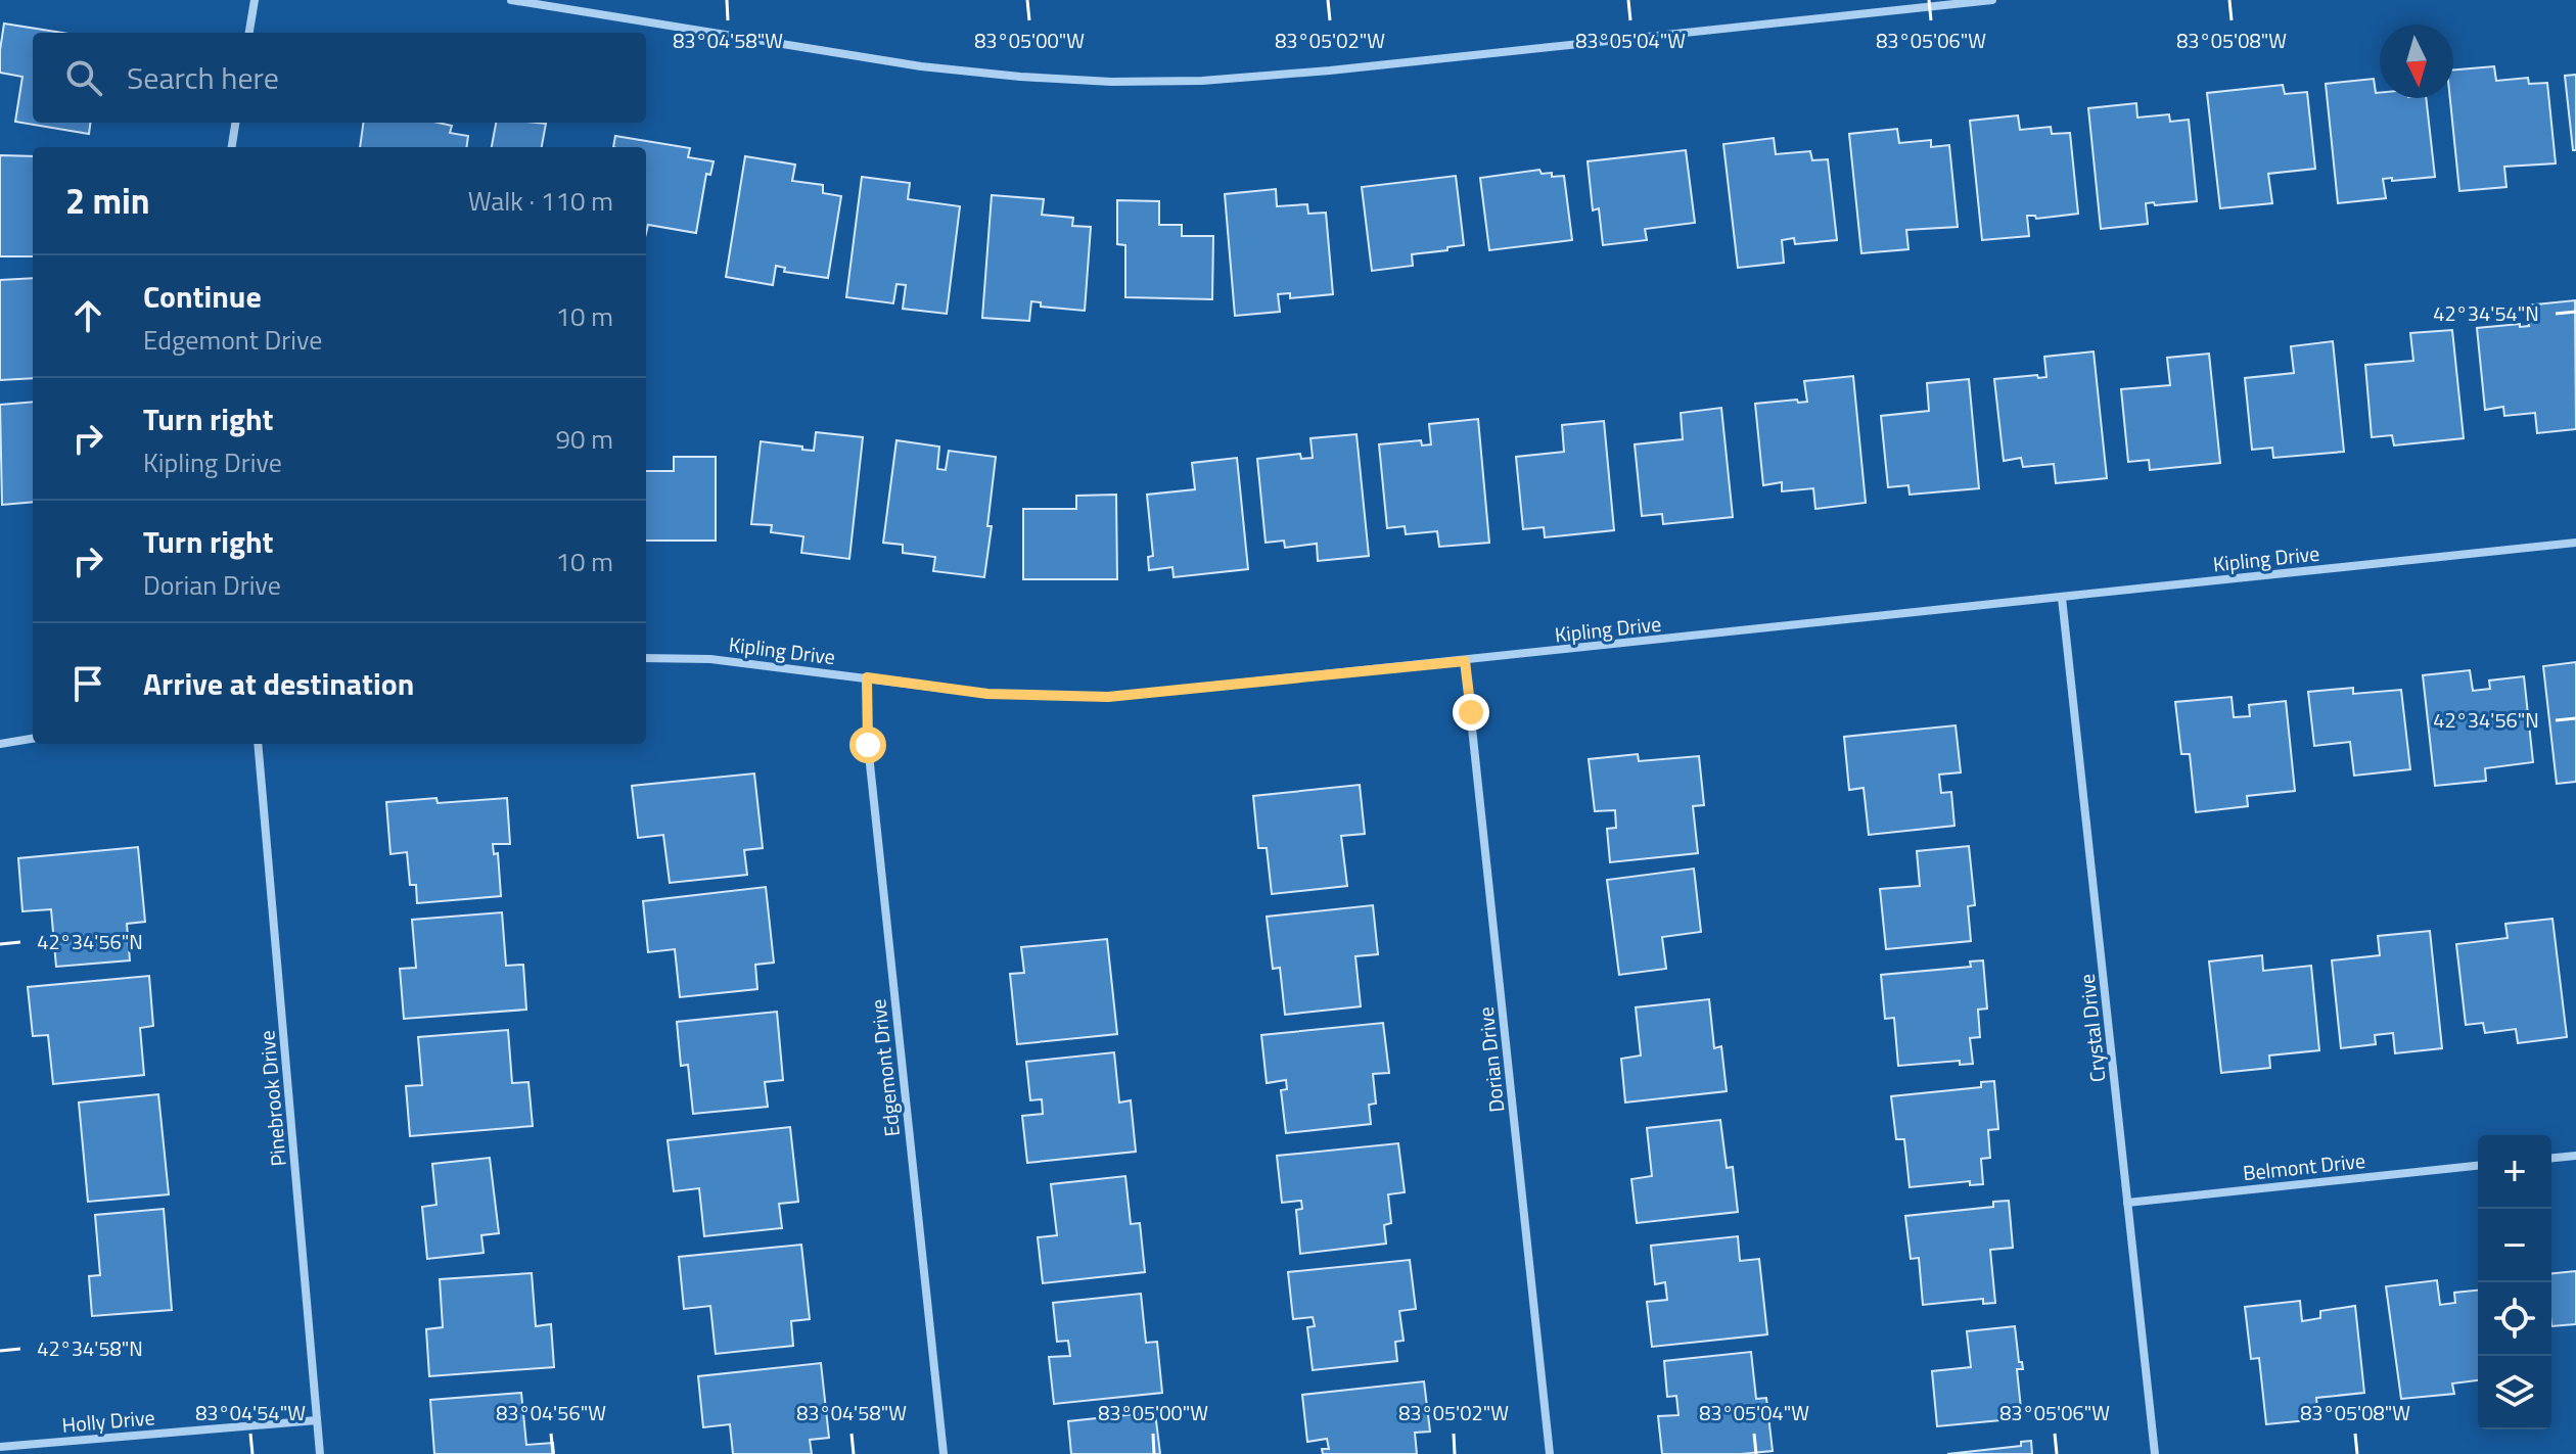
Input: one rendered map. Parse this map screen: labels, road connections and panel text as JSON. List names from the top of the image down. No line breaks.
{"streets":{"street":["Kipling Drive","Crystal Drive","Dorian Drive","Edgemont Drive","Pinebrook Drive","Belmont Drive","Holly Drive"]},"crossings":[["Kipling Drive","Crystal Drive"],["Kipling Drive","Dorian Drive"],["Kipling Drive","Edgemont Drive"],["Crystal Drive","Belmont Drive"],["Pinebrook Drive","Holly Drive"]],"north":"bottom","page":{"search":"Search here","heading":["2 min","Walk · 110 m"],"list":[["Continue","Edgemont Drive","10 m"],["Turn right","Kipling Drive","90 m"],["Turn right","Dorian Drive","10 m"],"Arrive at destination"],"map_buttons":["+","−"]},"coordinates":["83°04'58\"W","83°05'00\"W","83°05'02\"W","83°05'04\"W","83°05'06\"W","83°05'08\"W","42°34'54\"N","42°34'56\"N","42°34'58\"N","83°04'54\"W","83°04'56\"W"]}
